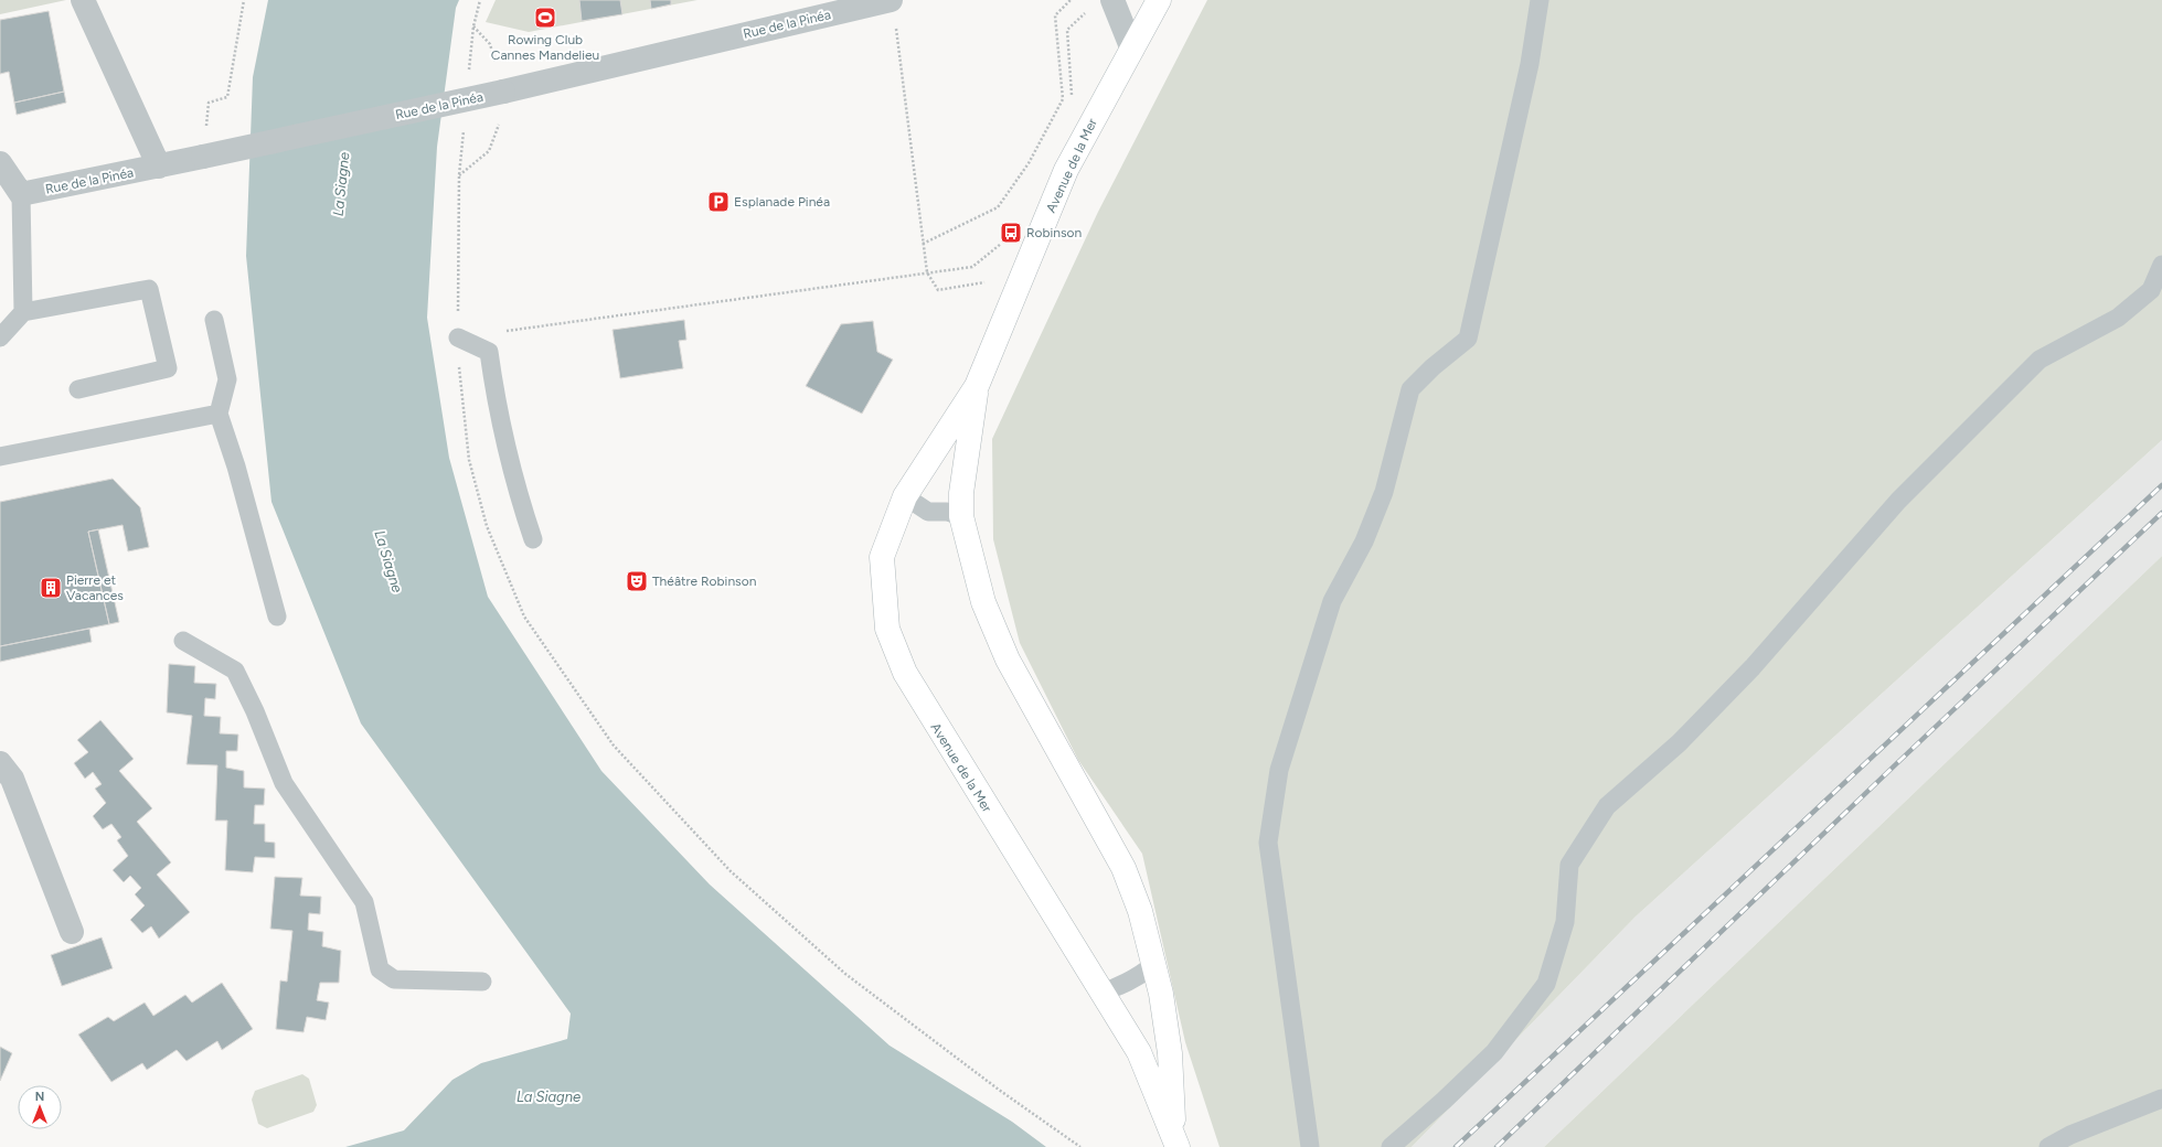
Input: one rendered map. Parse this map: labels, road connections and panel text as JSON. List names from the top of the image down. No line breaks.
{"streets":{"main road":["Avenue de la Mer"],"street":["Rue de la Pinéa"]},"water":["La Siagne"],"places":{"sports":["Rowing Club Cannes Mandelieu"],"parking":["Esplanade Pinéa"],"bus stop":["Robinson"],"theatre":["Théâtre Robinson"],"building":["Pierre et Vacances"]},"north":"top"}
